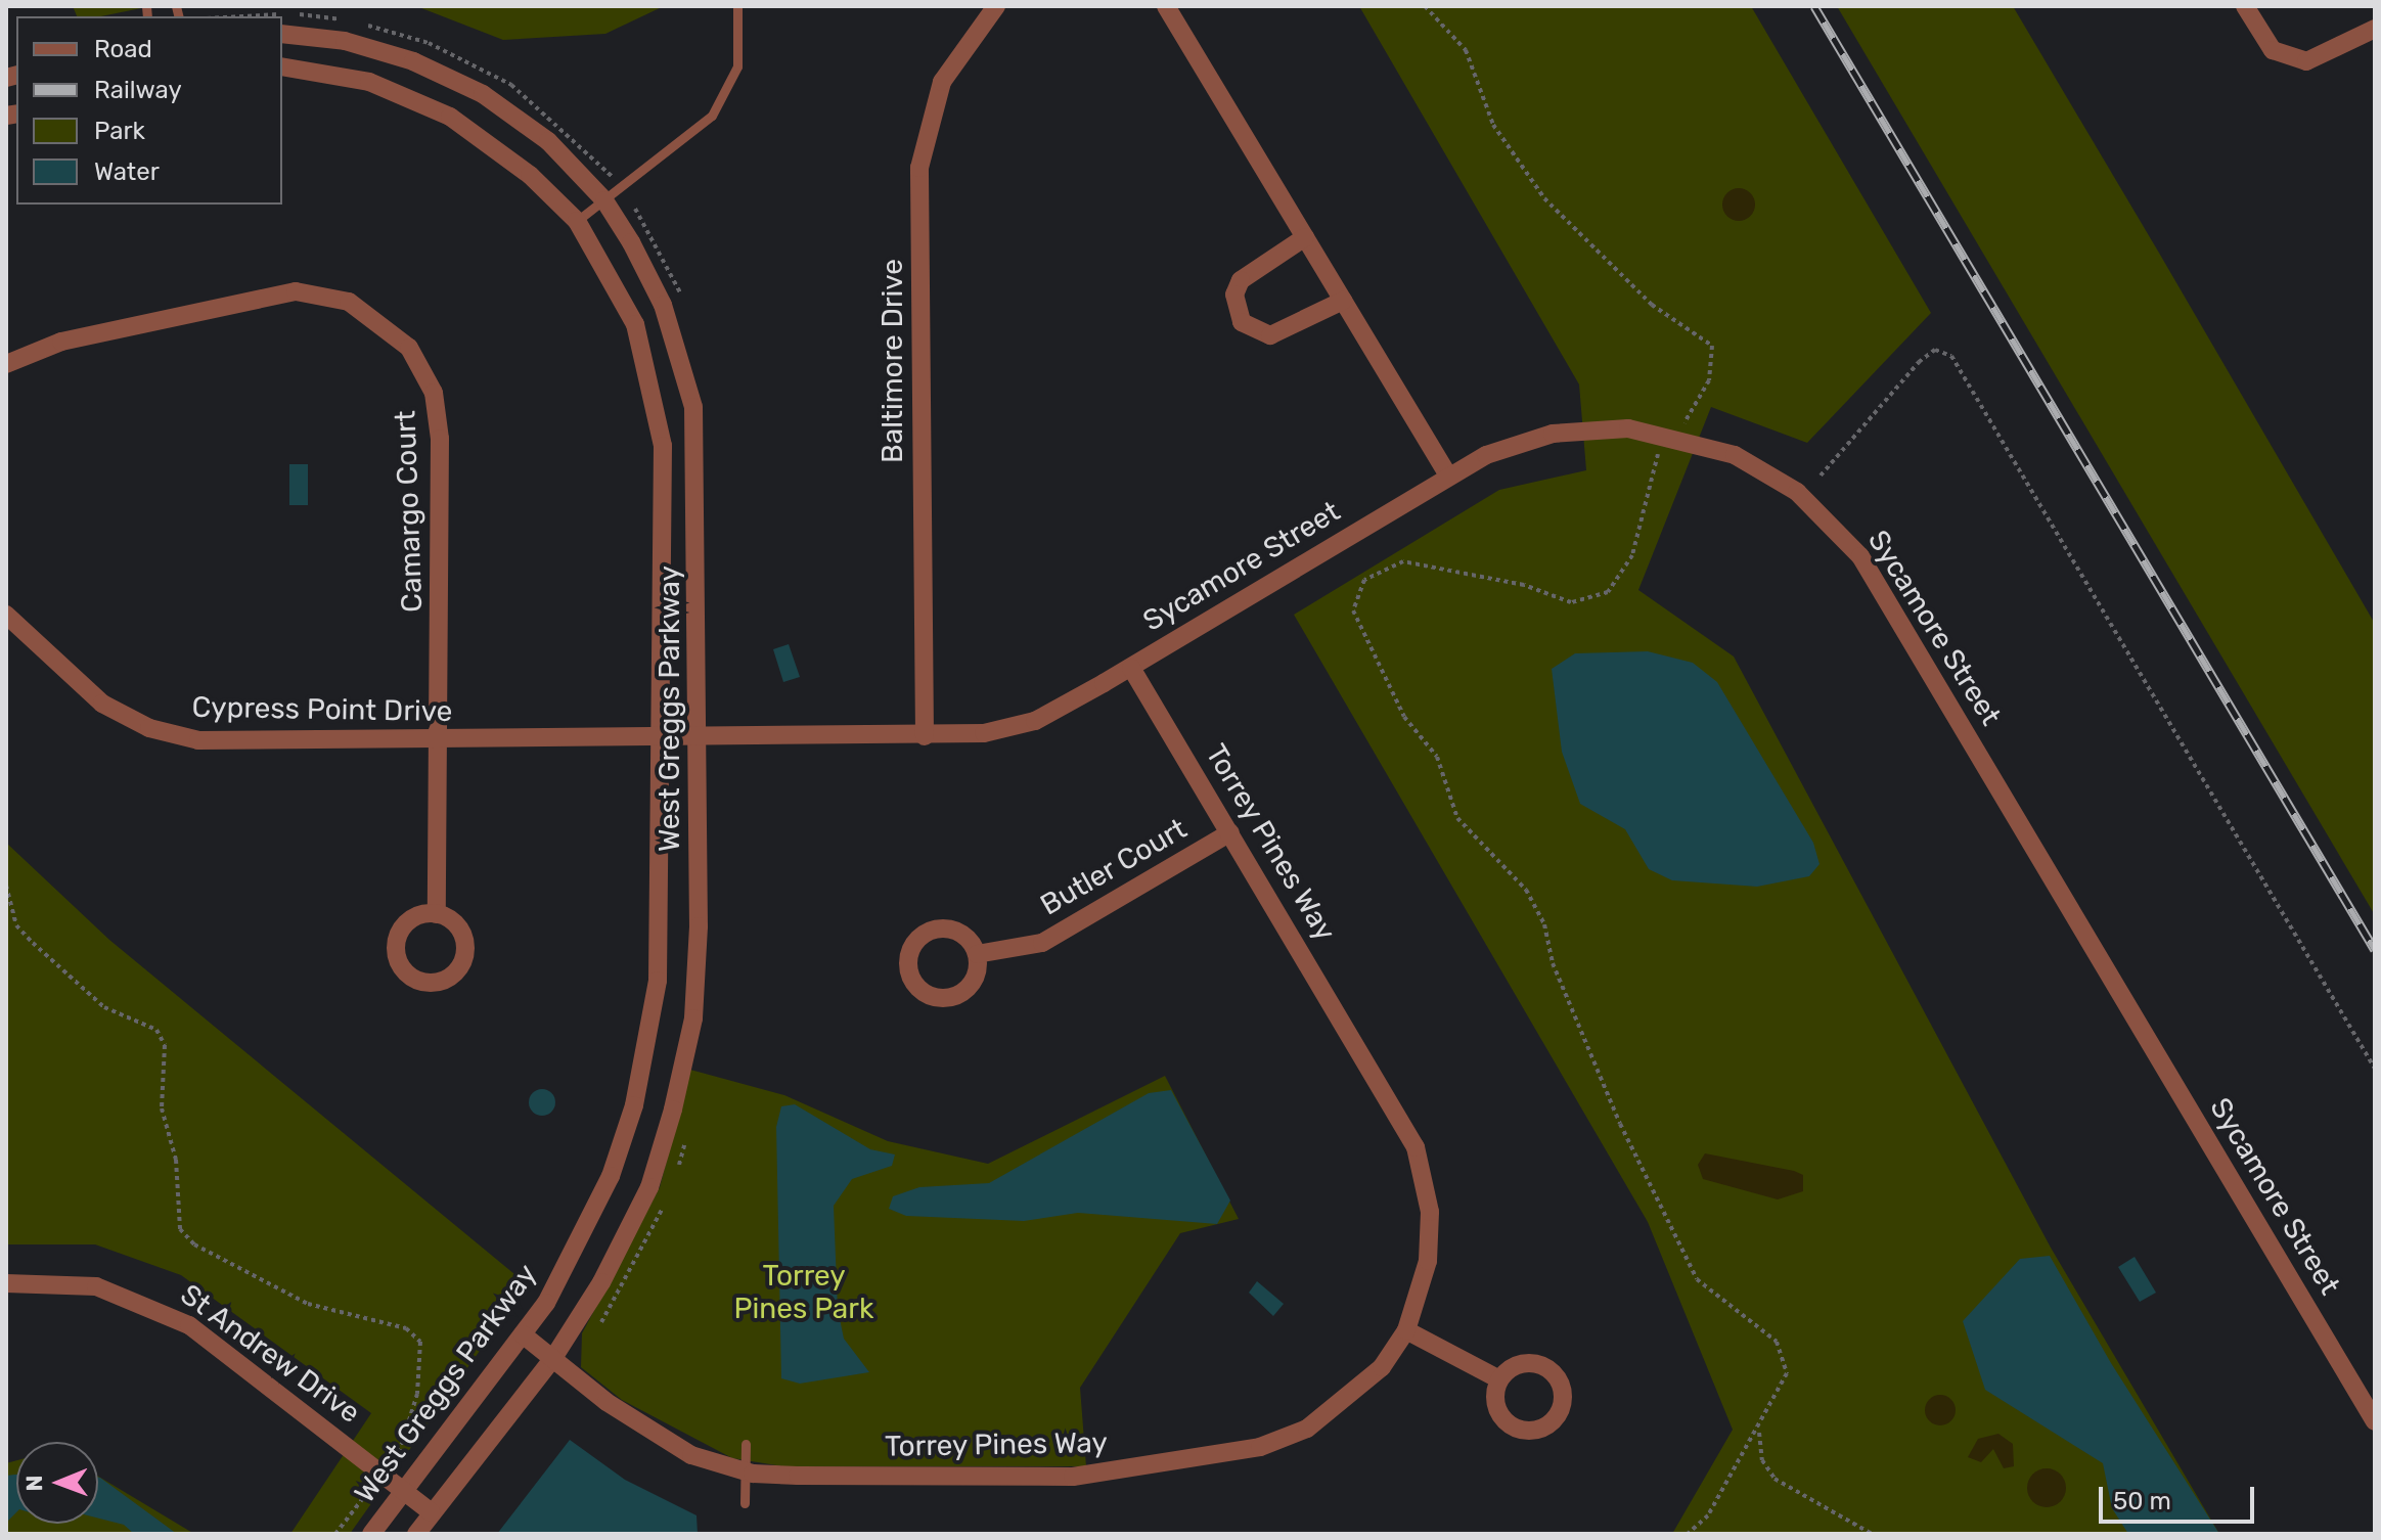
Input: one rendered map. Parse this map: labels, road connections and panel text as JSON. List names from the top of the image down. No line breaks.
{"streets":{"street":["Baltimore Drive","Camargo Court","Sycamore Street","West Greggs Parkway","Cypress Point Drive","Torrey Pines Way","Butler Court","St Andrew Drive"]},"crossings":[["Baltimore Drive","Sycamore Street"],["Camargo Court","Cypress Point Drive"],["Sycamore Street","West Greggs Parkway"],["Sycamore Street","Cypress Point Drive"],["Sycamore Street","Torrey Pines Way"],["West Greggs Parkway","Cypress Point Drive"],["West Greggs Parkway","Torrey Pines Way"],["West Greggs Parkway","St Andrew Drive"],["Torrey Pines Way","Butler Court"]],"parks":["Torrey Pines Park"],"legend":["Road","Railway","Park","Water"],"scale_bar":"50 m","north":"left"}
